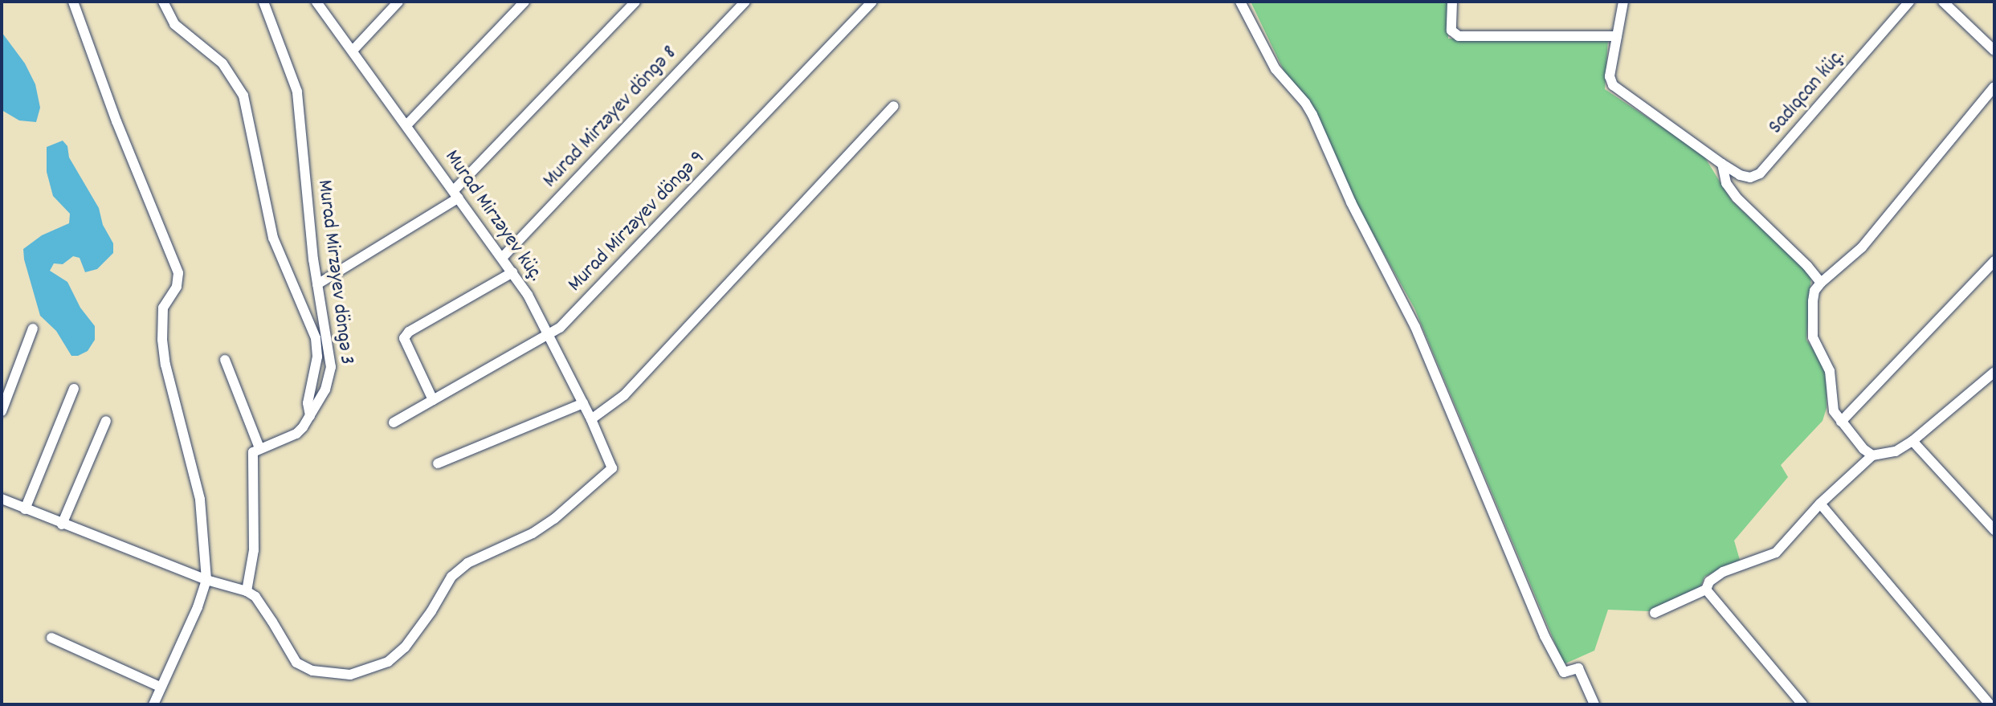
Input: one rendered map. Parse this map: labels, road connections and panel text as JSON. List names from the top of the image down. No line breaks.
{"streets":{"street":["Sadıqcan küç.","Murad Mirzəyev döngə 8","Murad Mirzəyev küç.","Murad Mirzəyev döngə 9","Murad Mirzəyev döngə 3"]},"crossings":[["Murad Mirzəyev döngə 8","Murad Mirzəyev küç."],["Murad Mirzəyev küç.","Murad Mirzəyev döngə 9"]]}
